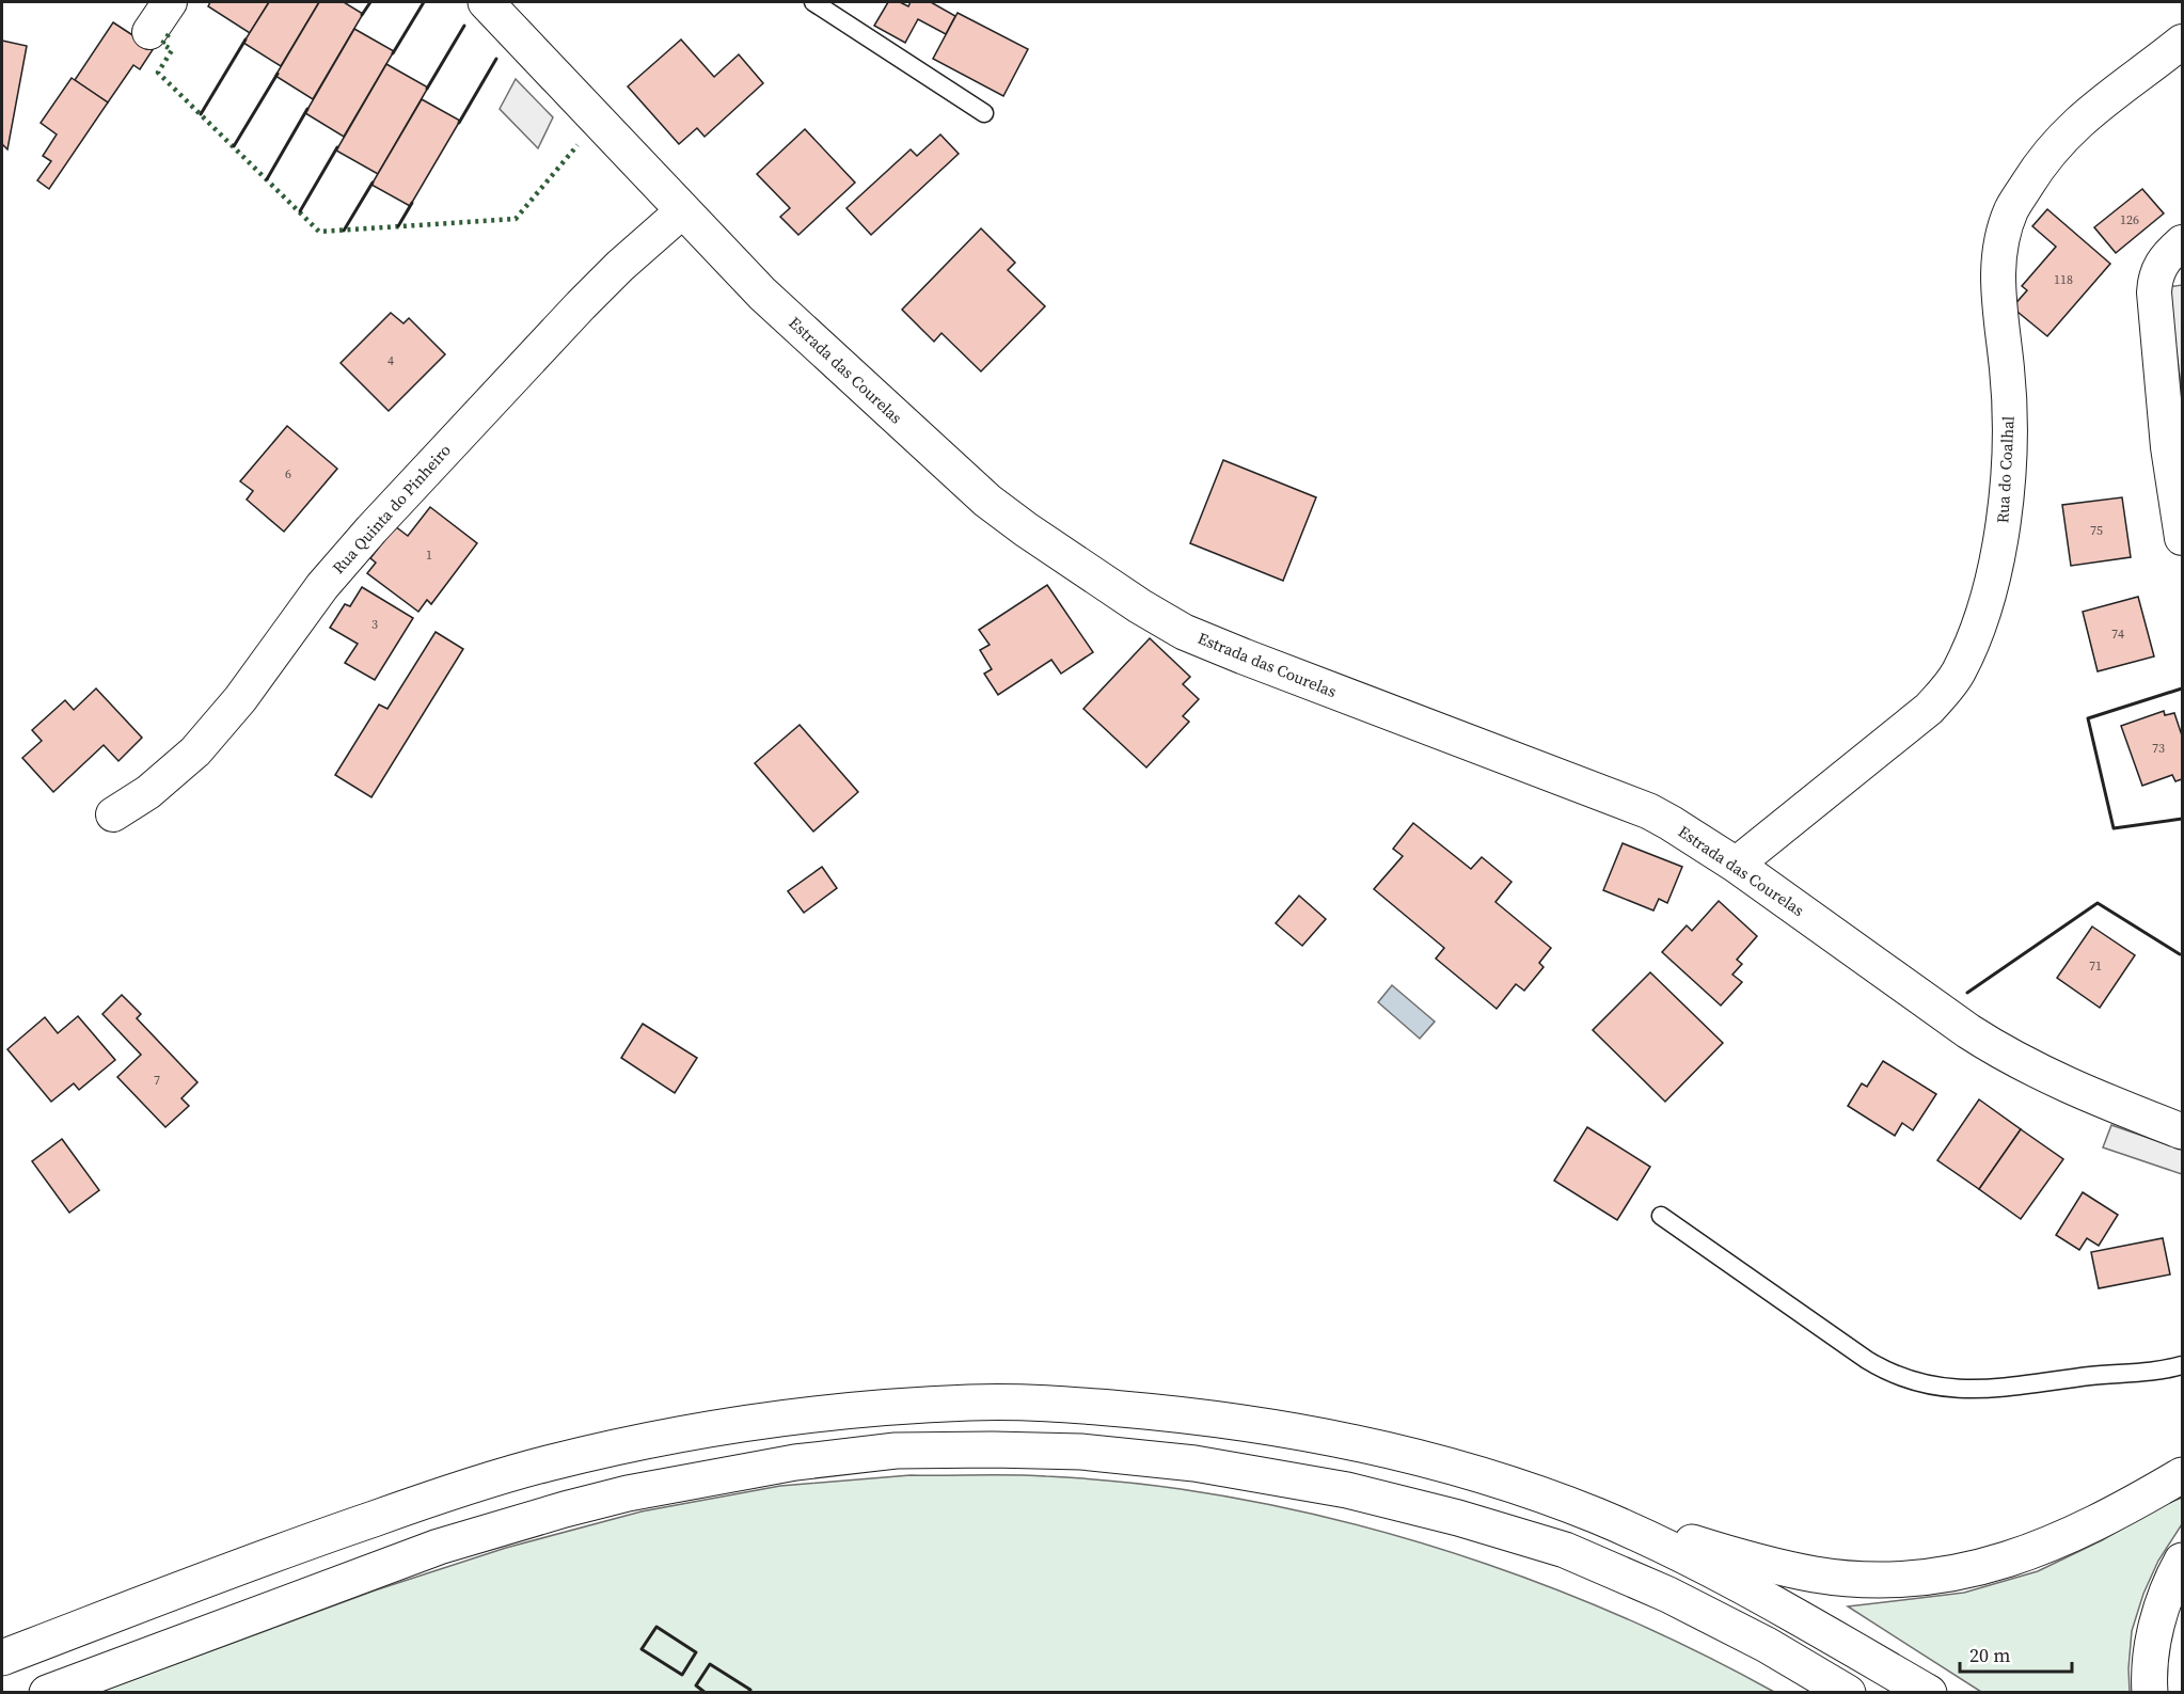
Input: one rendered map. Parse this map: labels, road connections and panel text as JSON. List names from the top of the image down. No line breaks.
{"streets":{"main road":["Estrada das Courelas"],"street":["Rua do Coalhal","Rua Quinta do Pinheiro"]},"crossings":[["Estrada das Courelas","Rua do Coalhal"],["Estrada das Courelas","Rua Quinta do Pinheiro"]],"house_numbers":["126","118","4","6","75","1","3","74","73","71","7"],"scale_bar":"20 m"}
